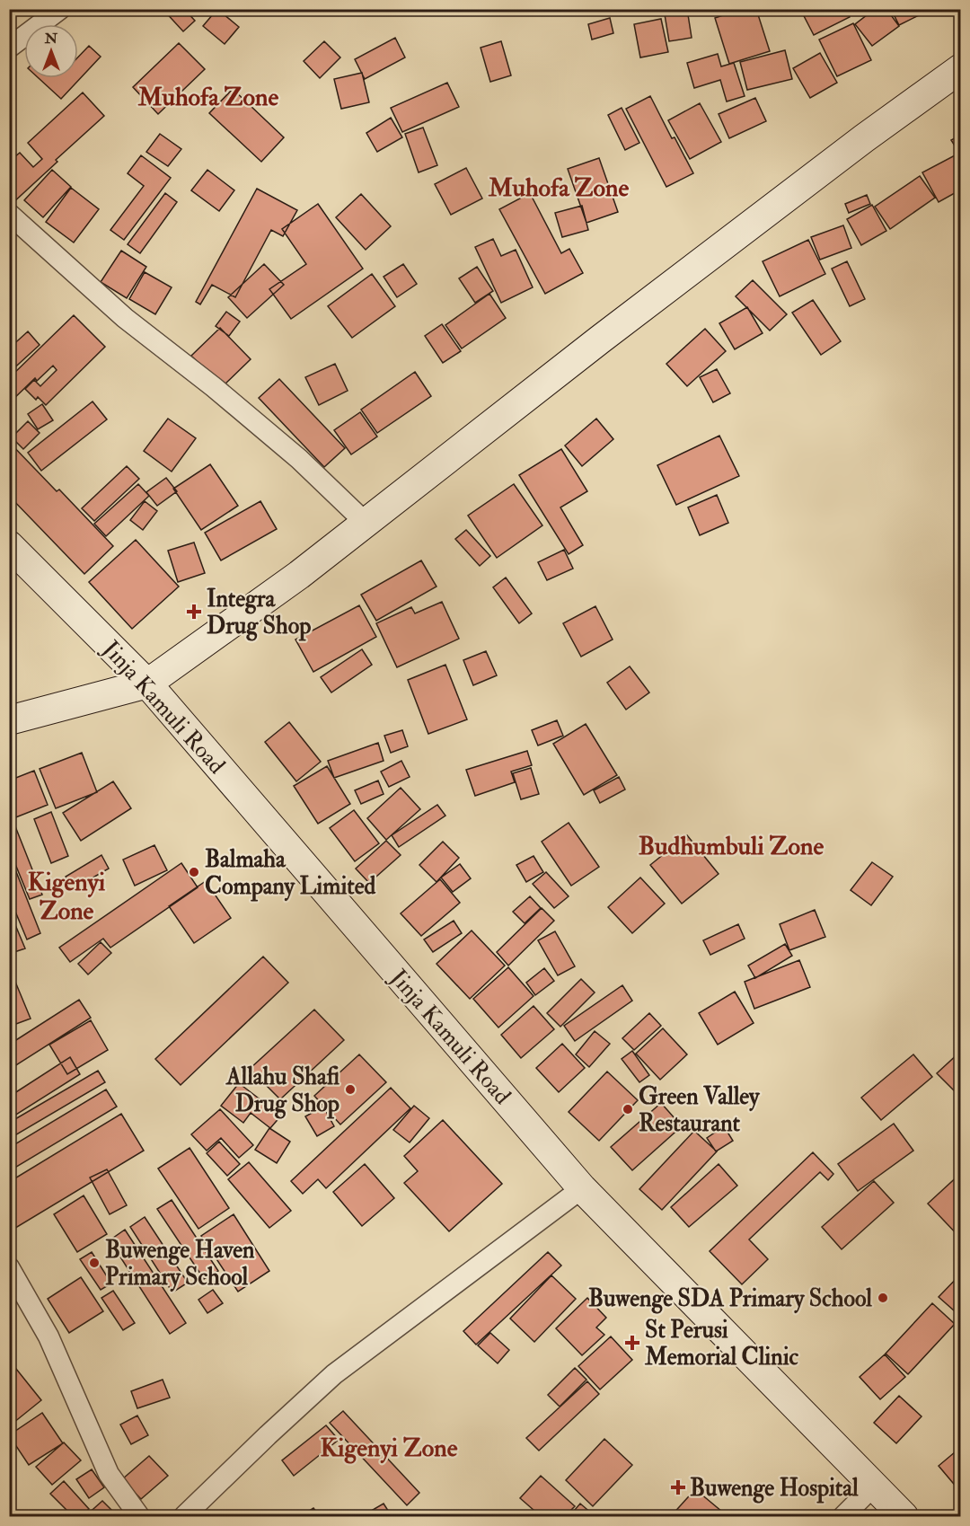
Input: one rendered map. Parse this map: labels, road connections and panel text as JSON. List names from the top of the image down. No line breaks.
{"streets":{"main road":["Jinja Kamuli Road"]},"districts":["Muhofa Zone","Muhofa Zone","Budhumbuli Zone","Kigenyi Zone","Kigenyi Zone"],"places":{"health":["Integra Drug Shop","St Perusi Memorial Clinic","Buwenge Hospital"],"other":["Balmaha Company Limited","Allahu Shafi Drug Shop","Green Valley Restaurant","Buwenge Haven Primary School","Buwenge SDA Primary School"]},"north":"top"}
